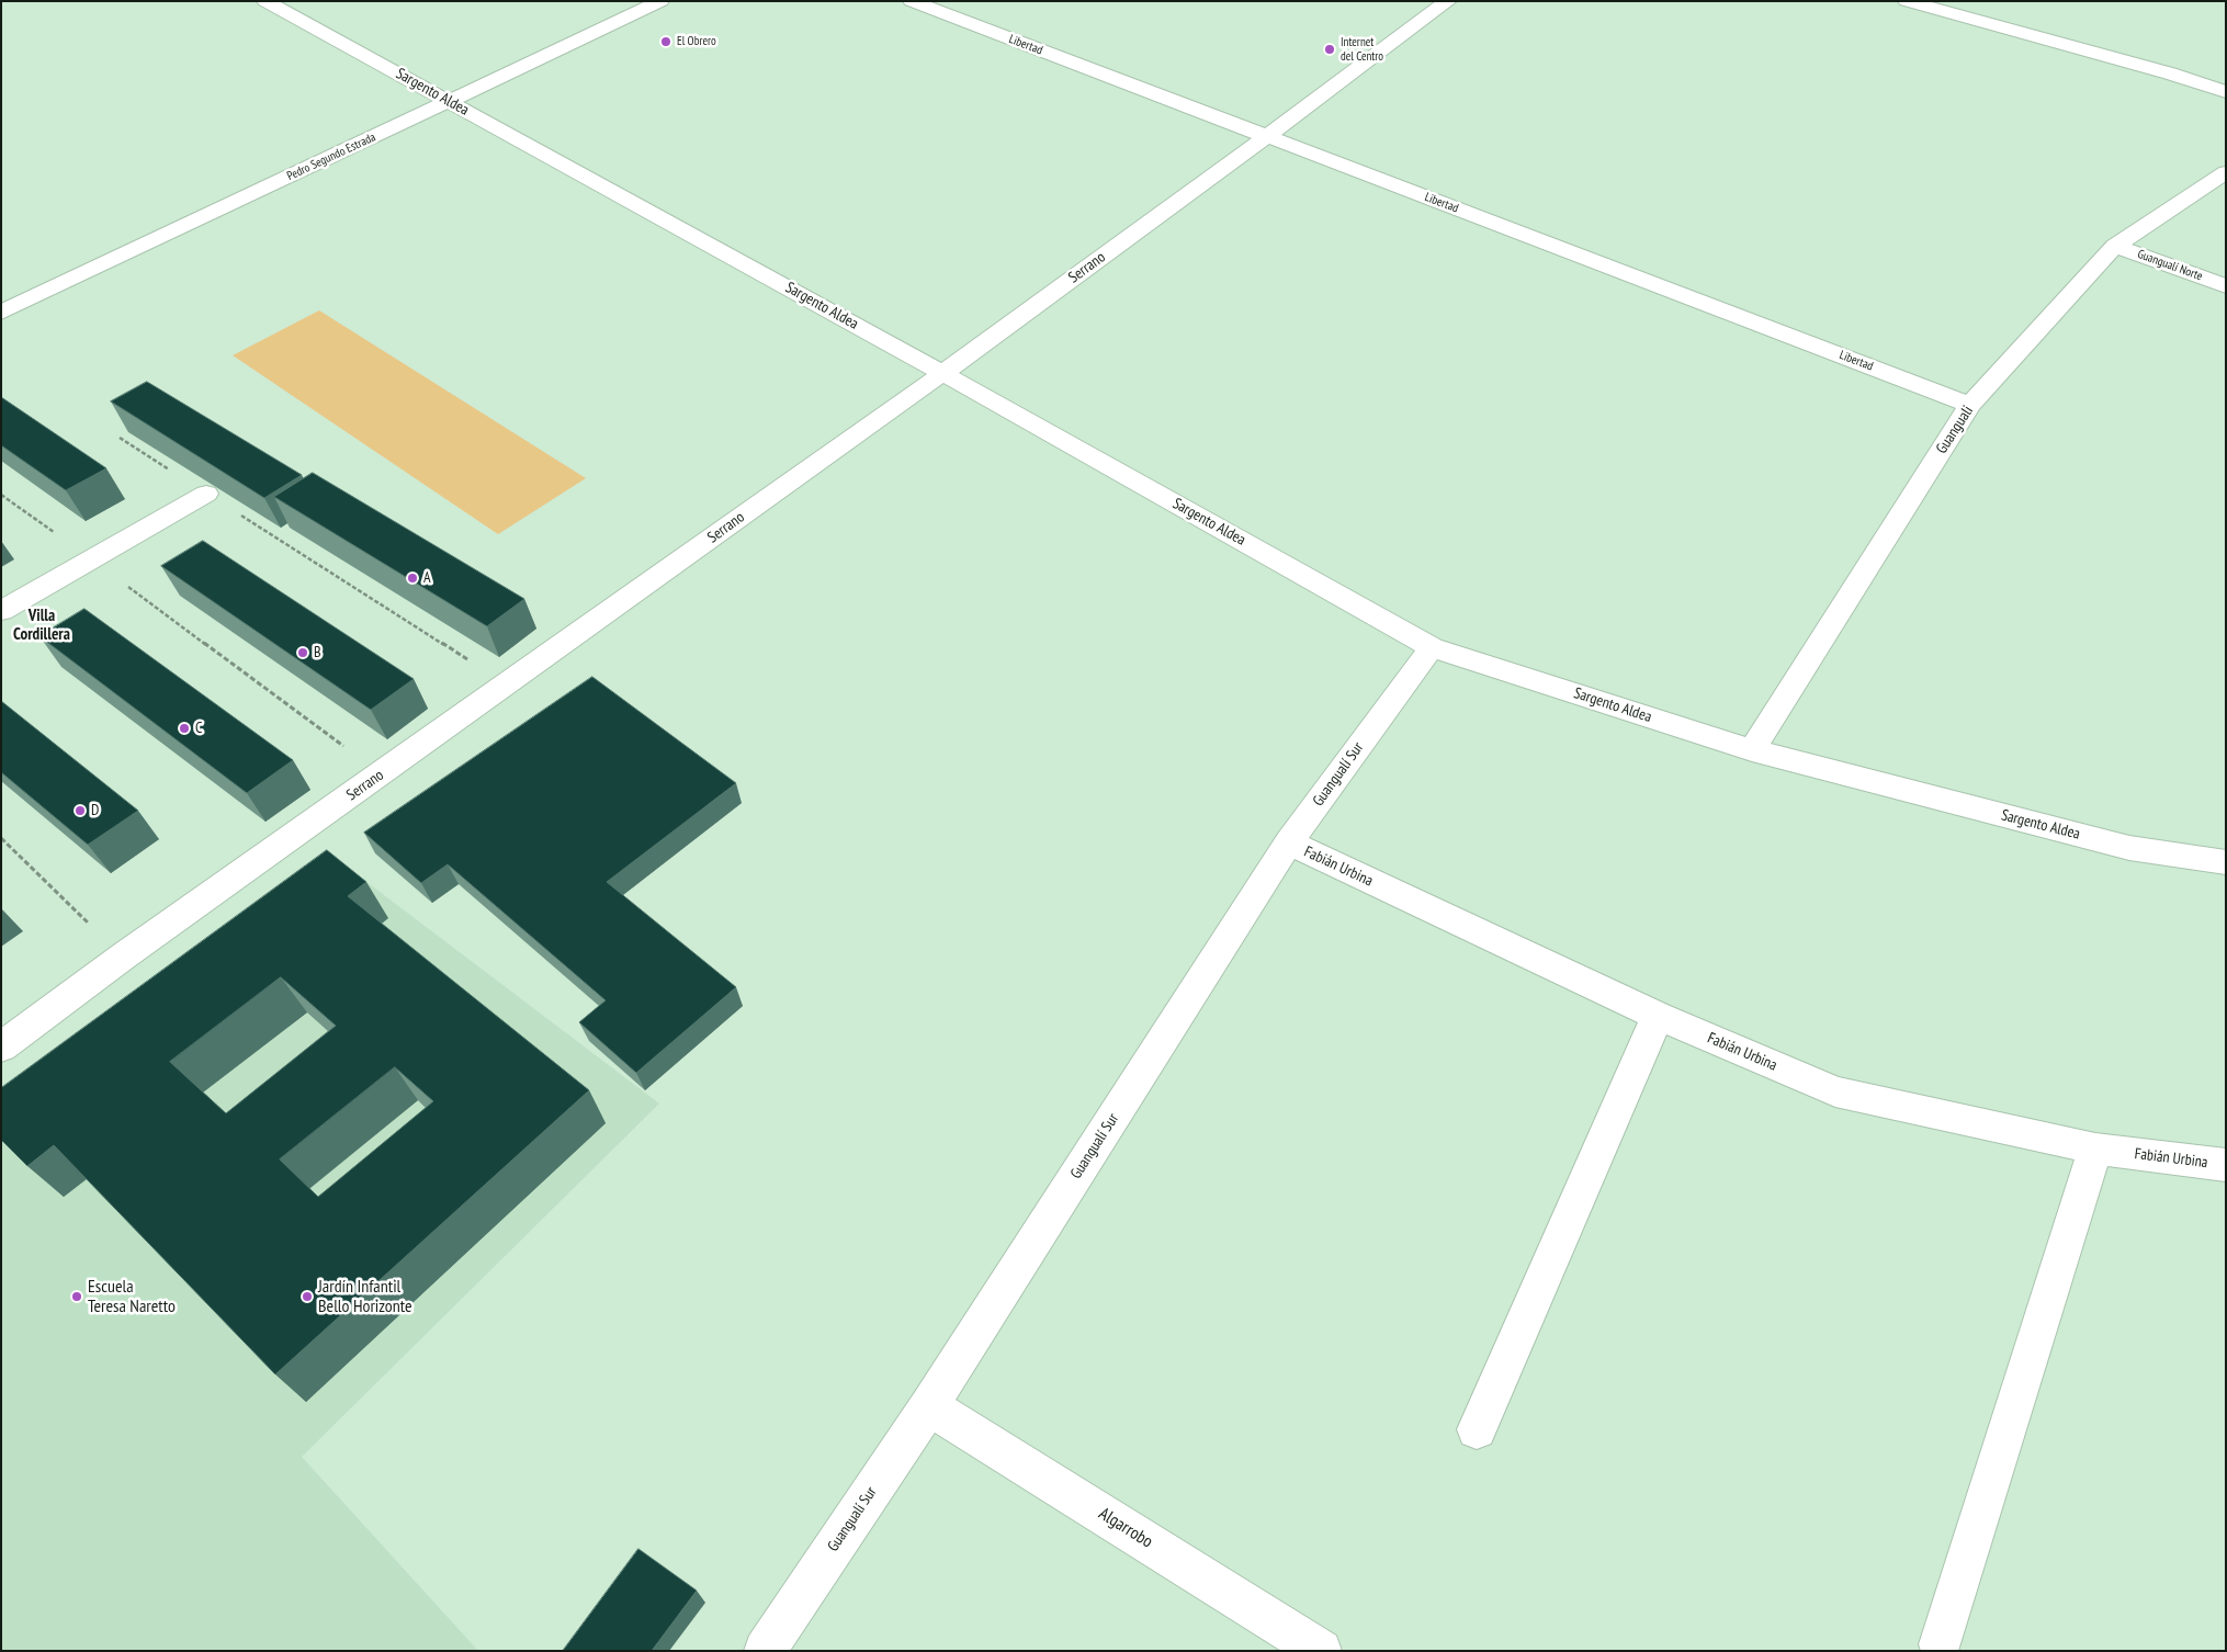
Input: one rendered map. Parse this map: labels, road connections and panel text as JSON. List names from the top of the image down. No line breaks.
{"streets":{"street":["Libertad","Sargento Aldea","Pedro Segundo Estrada","Guangualí Norte","Serrano","Guanguali","Guangualí Sur","Fabián Urbina","Algarrobo"]},"crossings":[["Libertad","Serrano"],["Libertad","Guanguali"],["Sargento Aldea","Pedro Segundo Estrada"],["Sargento Aldea","Serrano"],["Sargento Aldea","Guanguali"],["Sargento Aldea","Guangualí Sur"],["Guangualí Norte","Guanguali"],["Guangualí Sur","Fabián Urbina"],["Guangualí Sur","Algarrobo"]],"districts":["Villa Cordillera"],"places":["El Obrero","Internet del Centro","A","B","C","D","Escuela Teresa Naretto","Jardín Infantil Bello Horizonte"]}
